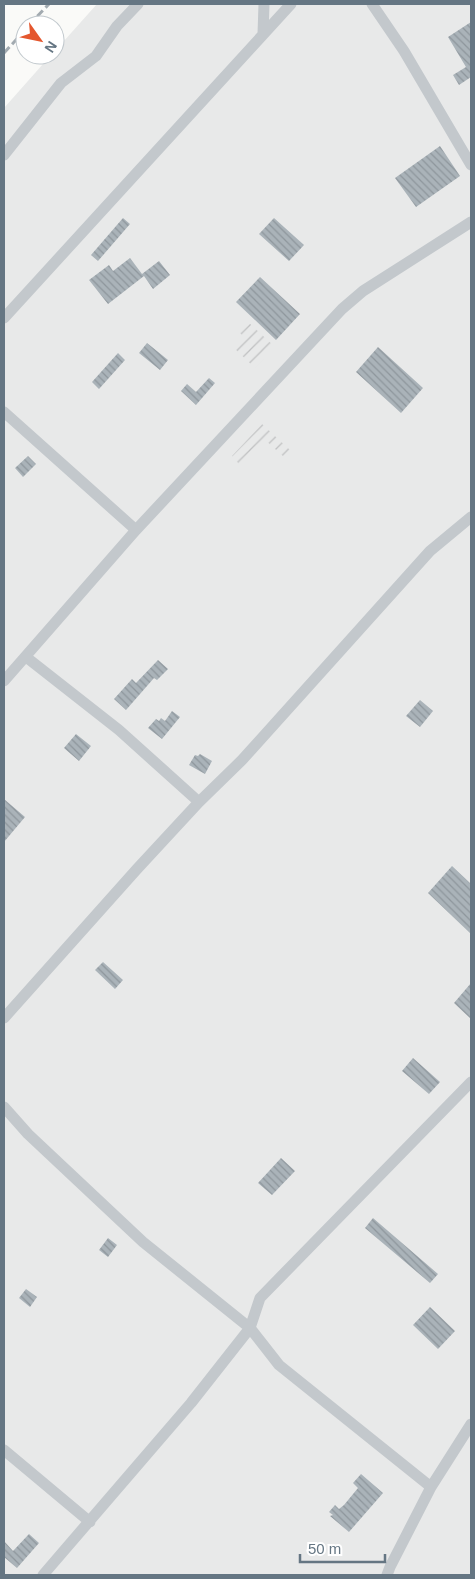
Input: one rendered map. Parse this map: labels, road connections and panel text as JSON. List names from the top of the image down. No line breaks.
{"scale_bar":"50 m","north":"bottom right"}
